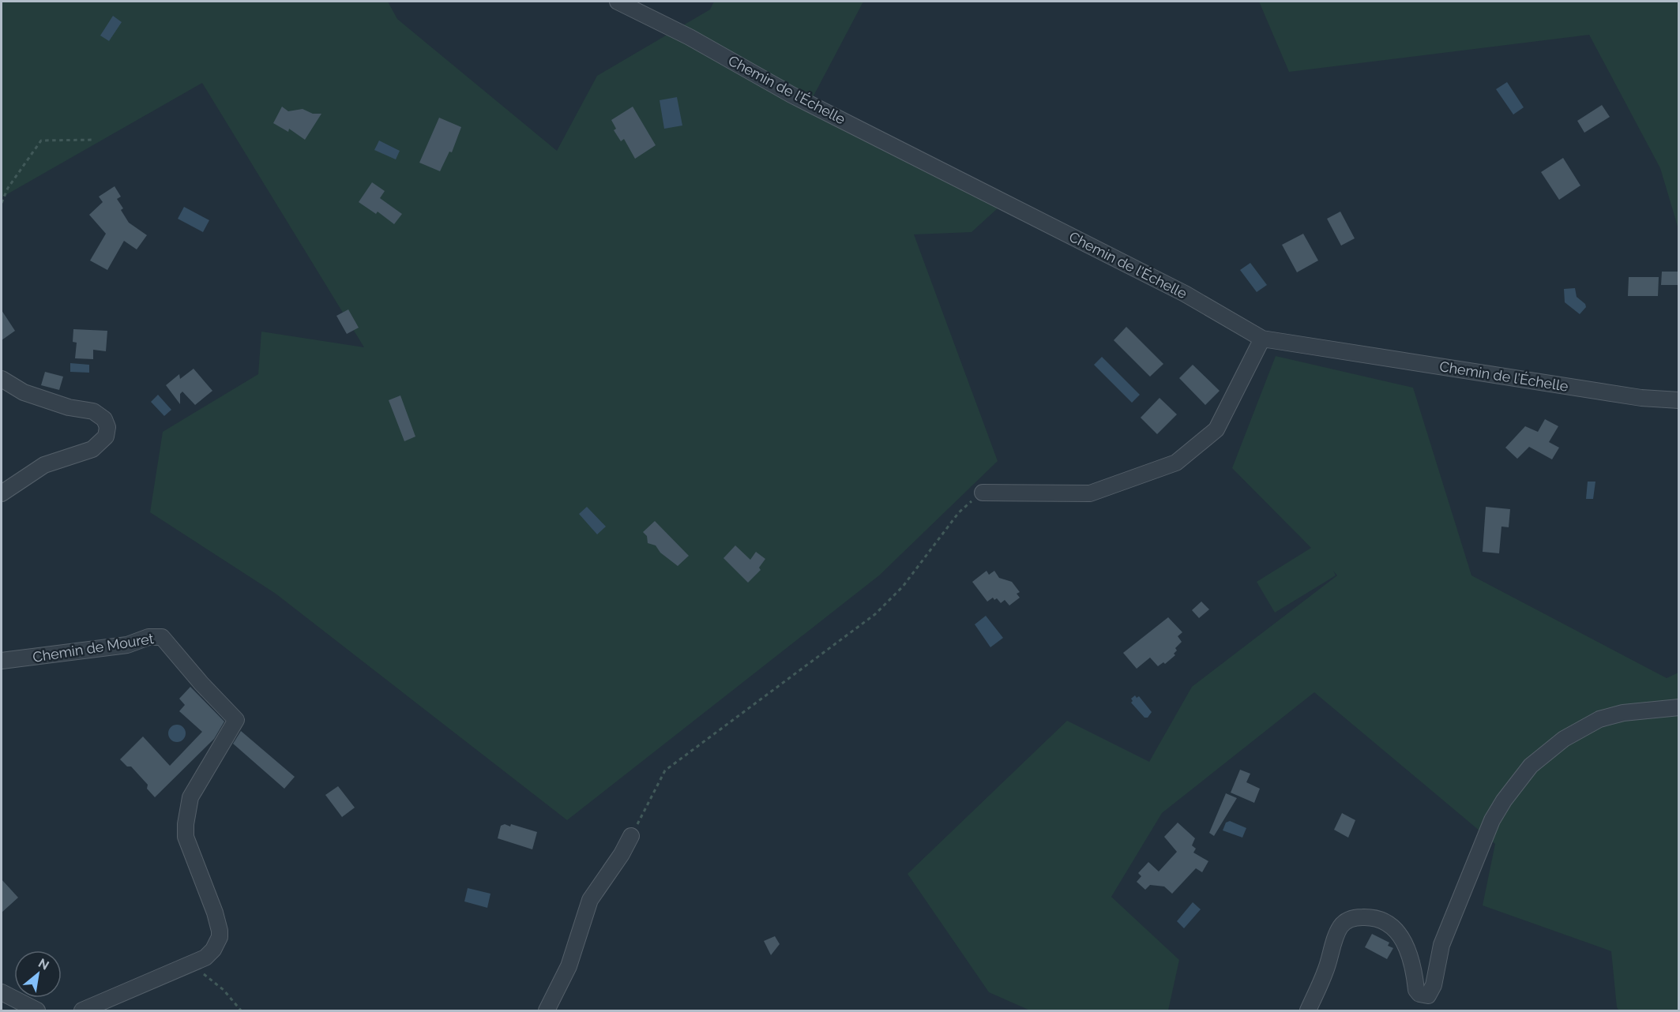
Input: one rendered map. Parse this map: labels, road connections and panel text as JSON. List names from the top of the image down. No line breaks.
{"streets":{"street":["Chemin de l’Échelle","Chemin de Mouret"]},"north":"top right"}
